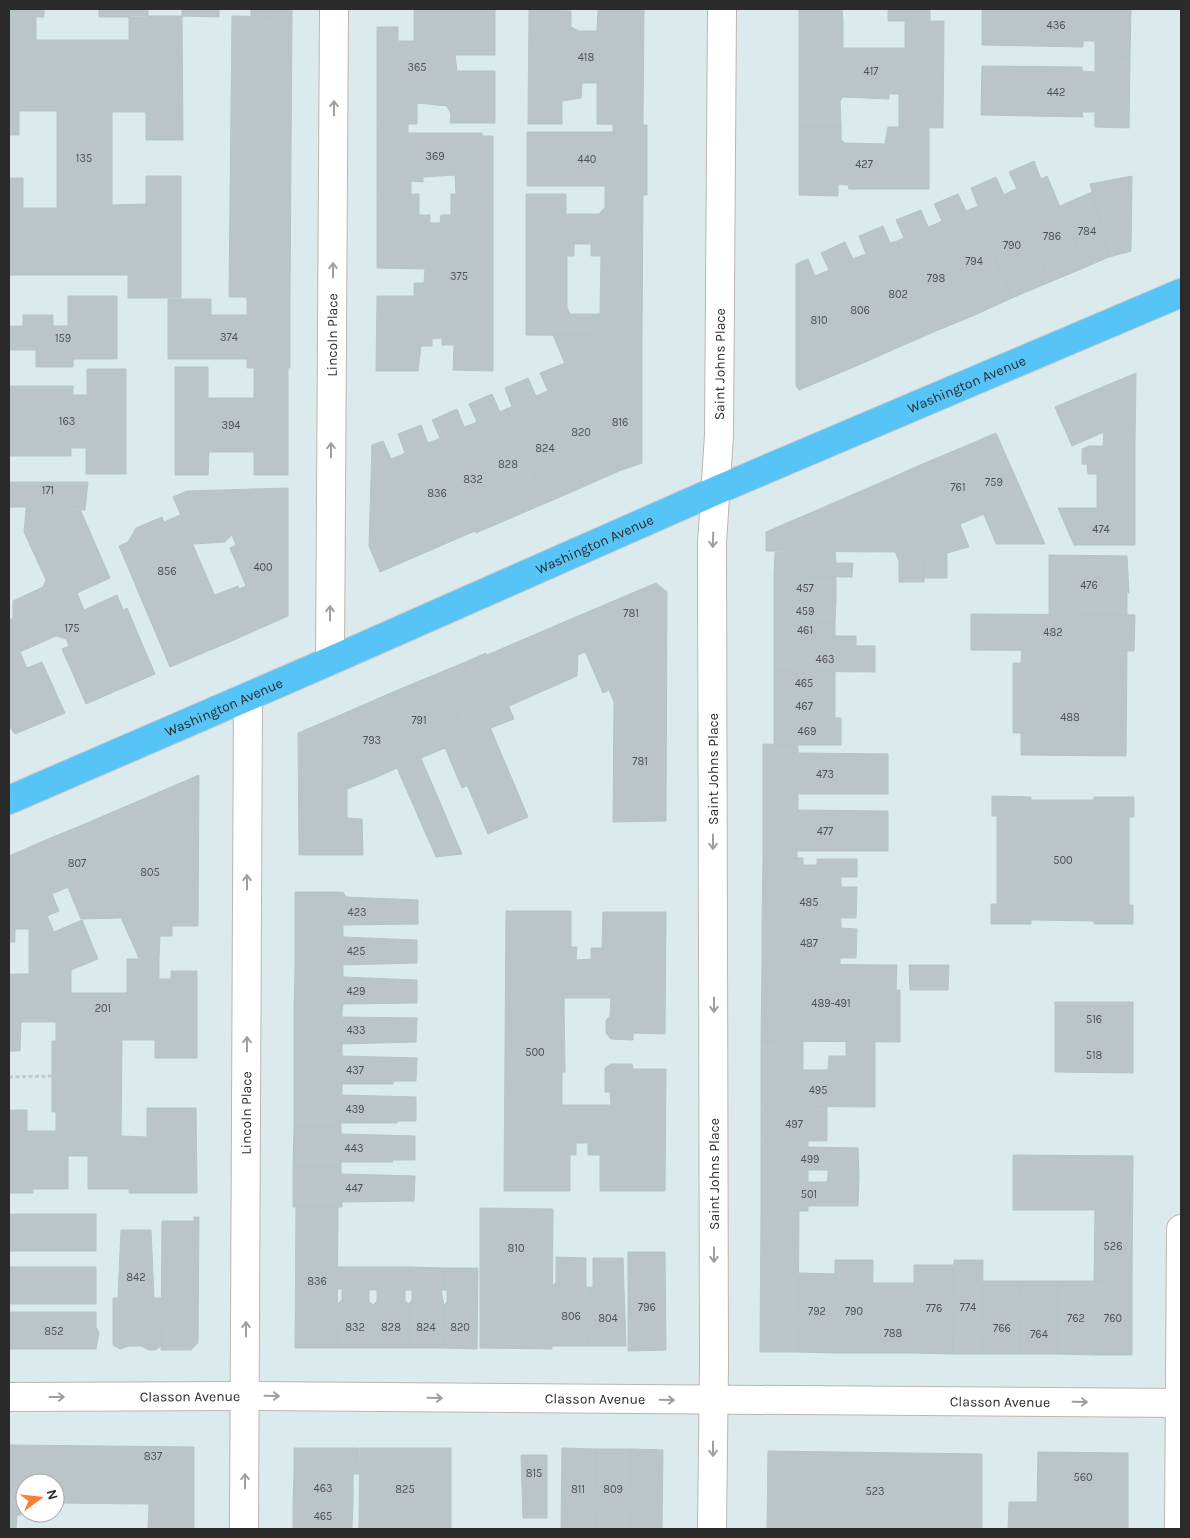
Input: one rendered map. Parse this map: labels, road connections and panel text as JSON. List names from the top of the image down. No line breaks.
{"streets":{"main road":["Washington Avenue"],"street":["Lincoln Place","Saint Johns Place","Classon Avenue"]},"crossings":[["Lincoln Place","Washington Avenue"],["Lincoln Place","Classon Avenue"],["Saint Johns Place","Washington Avenue"],["Saint Johns Place","Classon Avenue"]],"one_way":["Lincoln Place","Saint Johns Place","Classon Avenue"],"house_numbers":["436","418","365","417","442","369","135","440","427","784","786","790","794","375","798","802","806","810","374","159","163","816","394","820","824","828","832","759","761","171","836","474","400","856","476","457","459","781","175","461","482","463","465","467","488","791","469","793","781","473","477","500","807","805","485","423","487","425","429","489-491","201","516","433","500","518","437","495","439","497","443","499","447","501","526","810","842","836","796","774","776","792","790","806","804","762","760","832","828","824","820","766","852","788","764","837","815","560","463","825","811","809","523","465"],"north":"right"}
